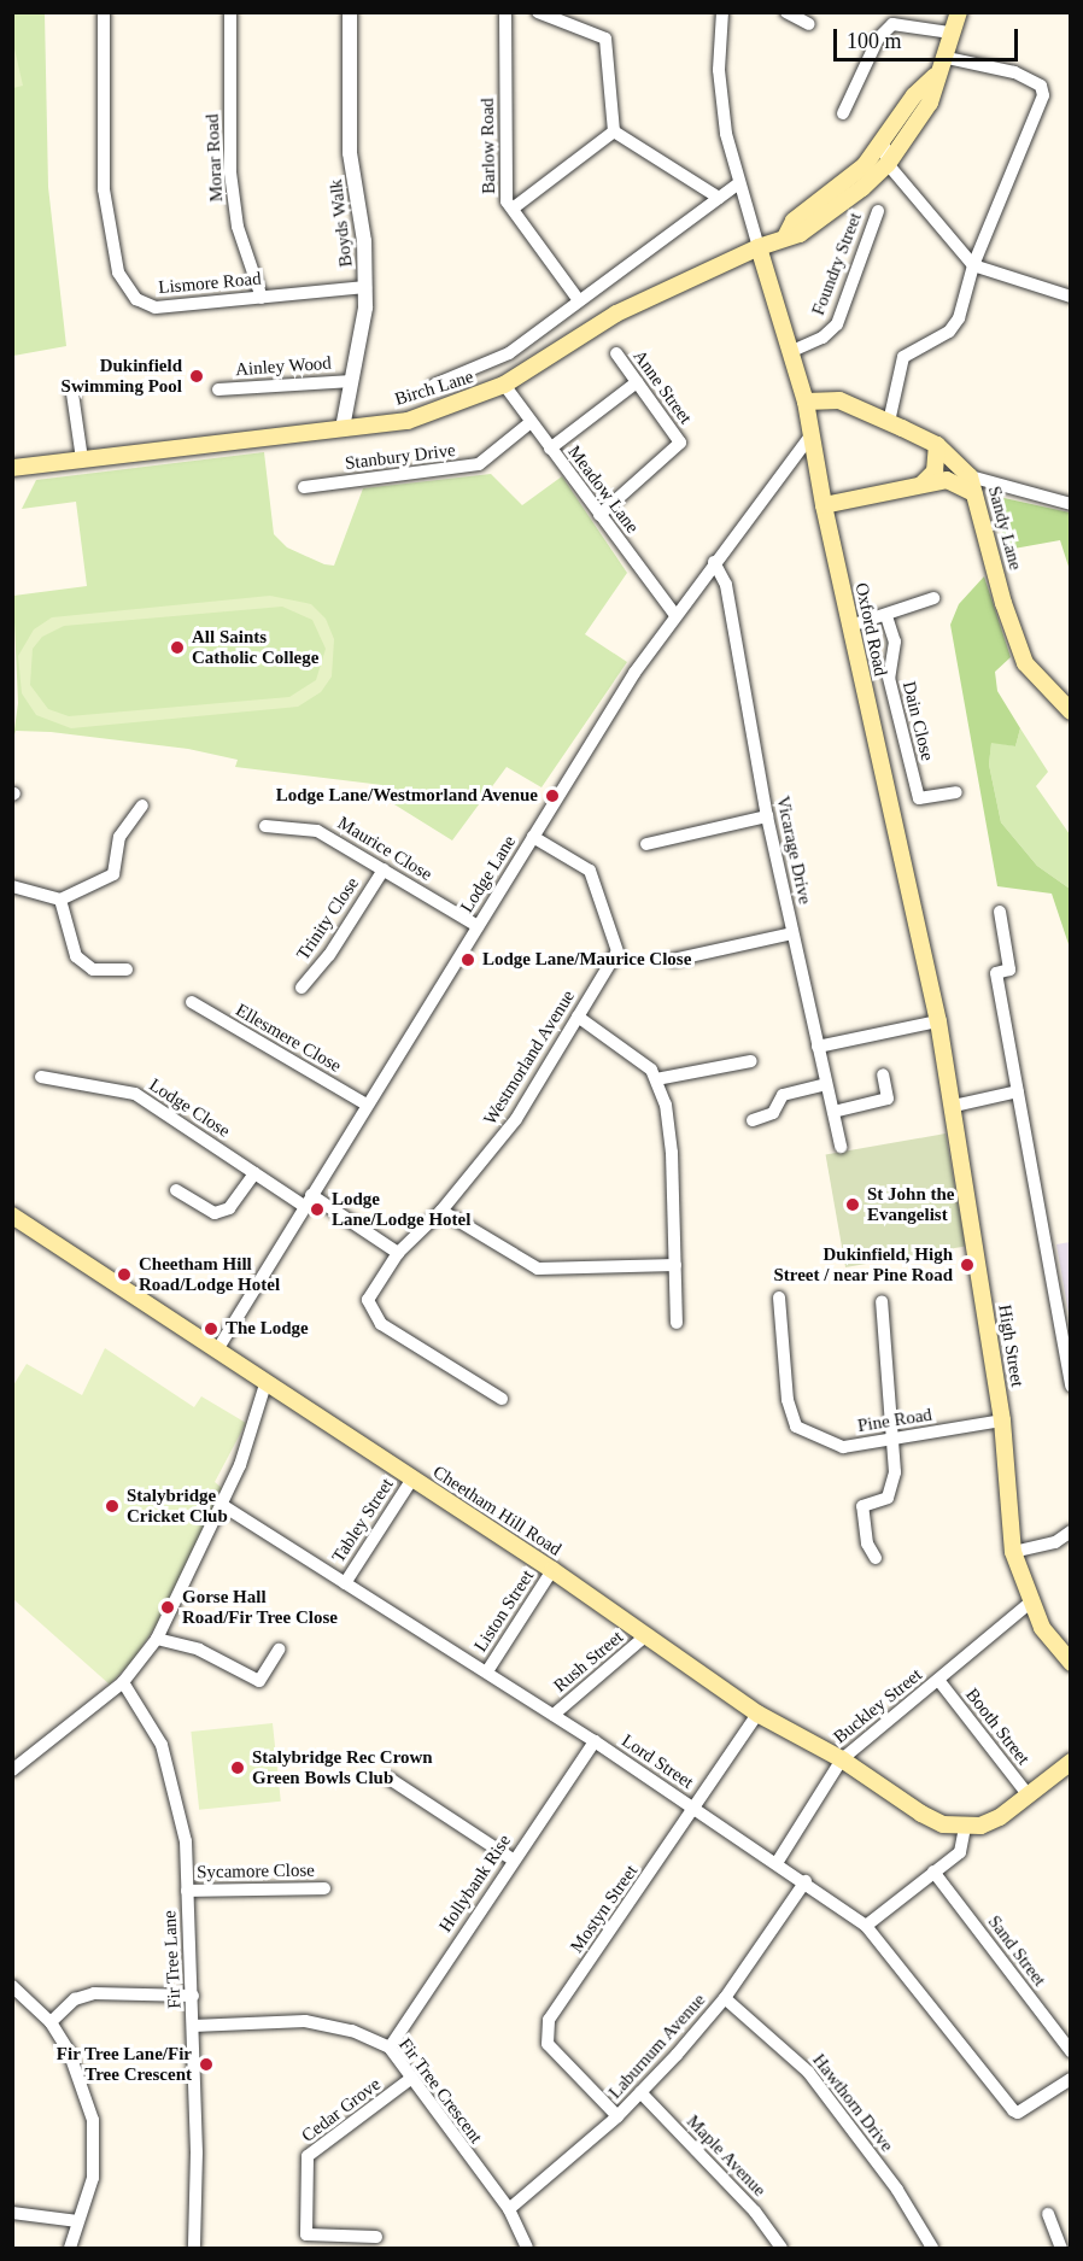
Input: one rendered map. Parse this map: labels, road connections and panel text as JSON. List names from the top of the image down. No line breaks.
{"streets":{"main road":["Birch Lane","Sandy Lane","Oxford Road","High Street","Cheetham Hill Road"],"street":["Barlow Road","Morar Road","Boyds Walk","Foundry Street","Lismore Road","Ainley Wood","Anne Street","Stanbury Drive","Meadow Lane","Dain Close","Maurice Close","Vicarage Drive","Lodge Lane","Trinity Close","Ellesmere Close","Westmorland Avenue","Lodge Close","Pine Road","Tabley Street","Liston Street","Rush Street","Buckley Street","Booth Street","Lord Street","Sycamore Close","Hollybank Rise","Mostyn Street","Sand Street","Fir Tree Lane","Laburnum Avenue","Fir Tree Crescent","Hawthorn Drive","Cedar Grove","Maple Avenue"]},"crossings":[["Barlow Road","Birch Lane"],["Morar Road","Lismore Road"],["Boyds Walk","Lismore Road"],["Boyds Walk","Ainley Wood"],["Boyds Walk","Birch Lane"],["Foundry Street","Oxford Road"],["Anne Street","Meadow Lane"],["Birch Lane","Meadow Lane"],["Birch Lane","Oxford Road"],["Stanbury Drive","Meadow Lane"],["Meadow Lane","Lodge Lane"],["Sandy Lane","Oxford Road"],["Oxford Road","Lodge Lane"],["Oxford Road","High Street"],["Maurice Close","Lodge Lane"],["Maurice Close","Trinity Close"],["Vicarage Drive","Lodge Lane"],["Lodge Lane","Ellesmere Close"],["Lodge Lane","Westmorland Avenue"],["Lodge Lane","Lodge Close"],["Lodge Lane","Cheetham Hill Road"],["Westmorland Avenue","Lodge Close"],["High Street","Pine Road"],["High Street","Buckley Street"],["Cheetham Hill Road","Tabley Street"],["Cheetham Hill Road","Liston Street"],["Cheetham Hill Road","Rush Street"],["Cheetham Hill Road","Buckley Street"],["Cheetham Hill Road","Mostyn Street"],["Tabley Street","Lord Street"],["Liston Street","Lord Street"],["Rush Street","Lord Street"],["Buckley Street","Booth Street"],["Buckley Street","Lord Street"],["Lord Street","Hollybank Rise"],["Lord Street","Mostyn Street"],["Lord Street","Laburnum Avenue"],["Sycamore Close","Fir Tree Lane"],["Hollybank Rise","Fir Tree Crescent"],["Mostyn Street","Laburnum Avenue"],["Fir Tree Lane","Fir Tree Crescent"],["Laburnum Avenue","Fir Tree Crescent"],["Laburnum Avenue","Hawthorn Drive"],["Laburnum Avenue","Maple Avenue"],["Fir Tree Crescent","Cedar Grove"]],"places":["Dukinfield Swimming Pool","All Saints Catholic College","Lodge Lane/Westmorland Avenue","Lodge Lane/Maurice Close","St John the Evangelist","Lodge Lane/Lodge Hotel","Dukinfield, High Street / near Pine Road","Cheetham Hill Road/Lodge Hotel","The Lodge","Stalybridge Cricket Club","Gorse Hall Road/Fir Tree Close","Stalybridge Rec Crown Green Bowls Club","Fir Tree Lane/Fir Tree Crescent"],"scale_bar":"100 m"}
